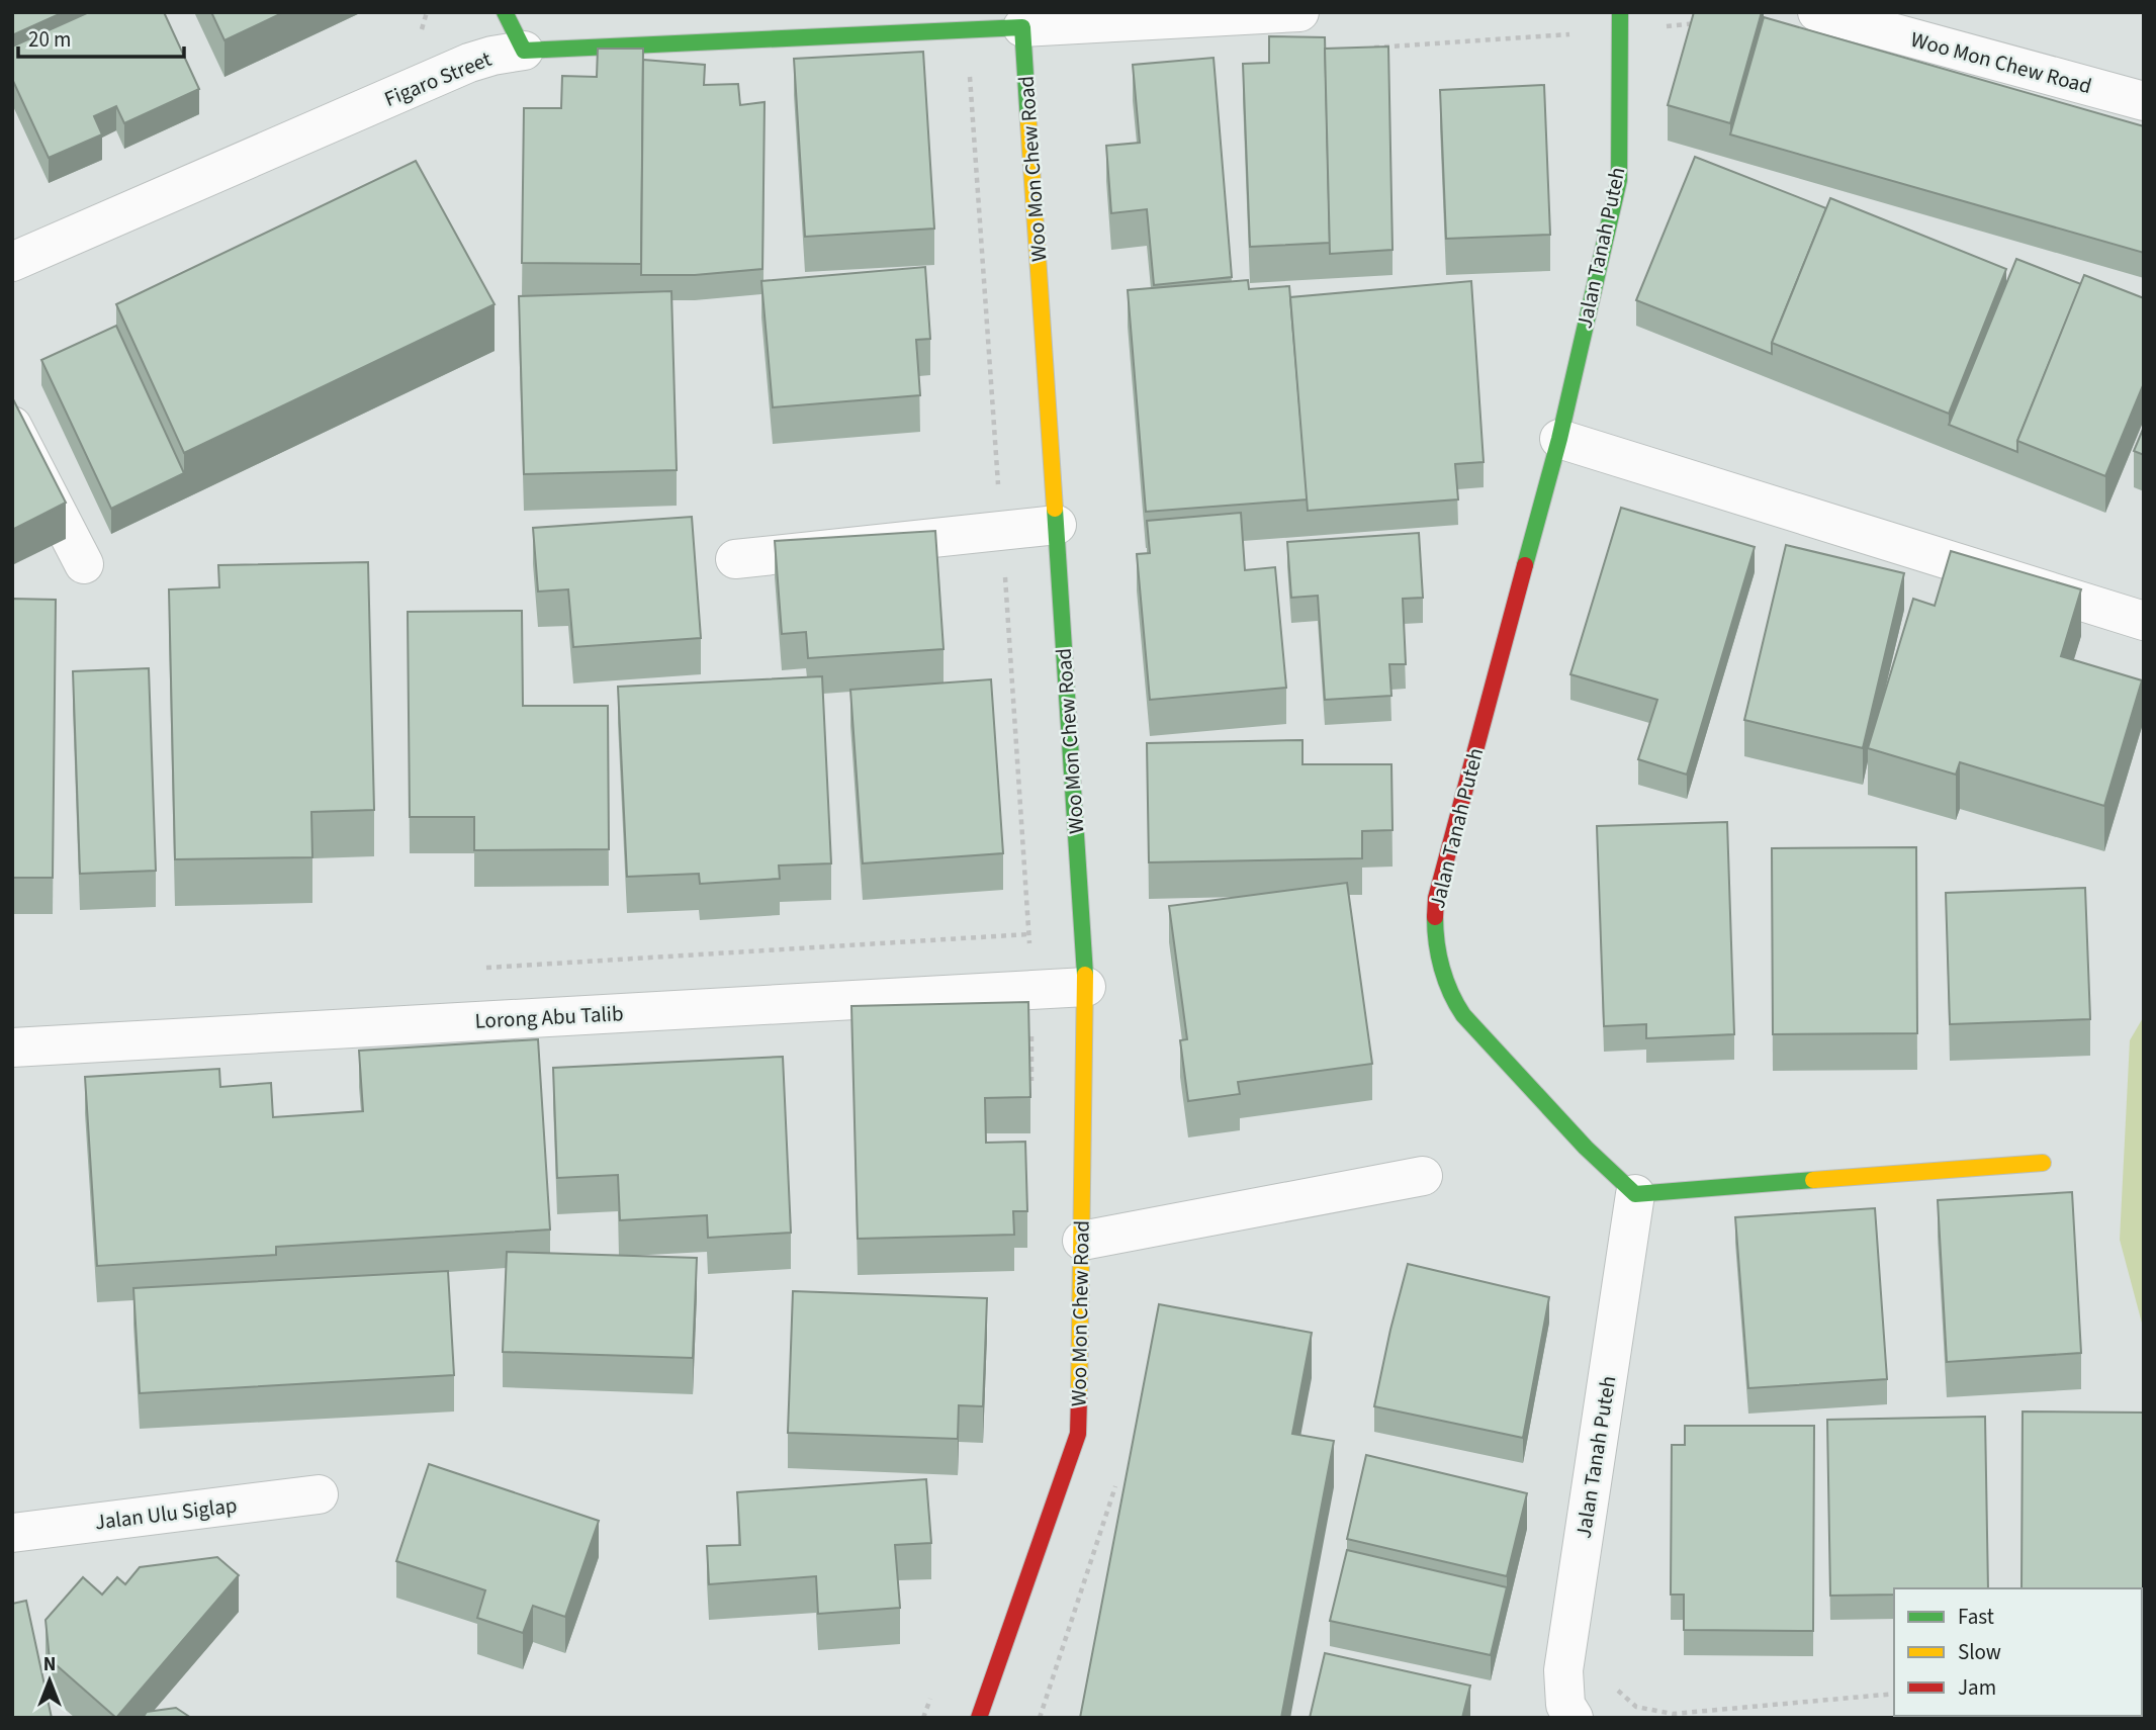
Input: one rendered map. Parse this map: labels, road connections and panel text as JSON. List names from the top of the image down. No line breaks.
{"streets":{"street":["Woo Mon Chew Road","Figaro Street","Jalan Tanah Puteh","Lorong Abu Talib","Jalan Ulu Siglap"]},"crossings":[["Woo Mon Chew Road","Figaro Street"],["Woo Mon Chew Road","Lorong Abu Talib"]],"legend":["Fast","Slow","Jam"],"scale_bar":"20 m","north":"top"}
